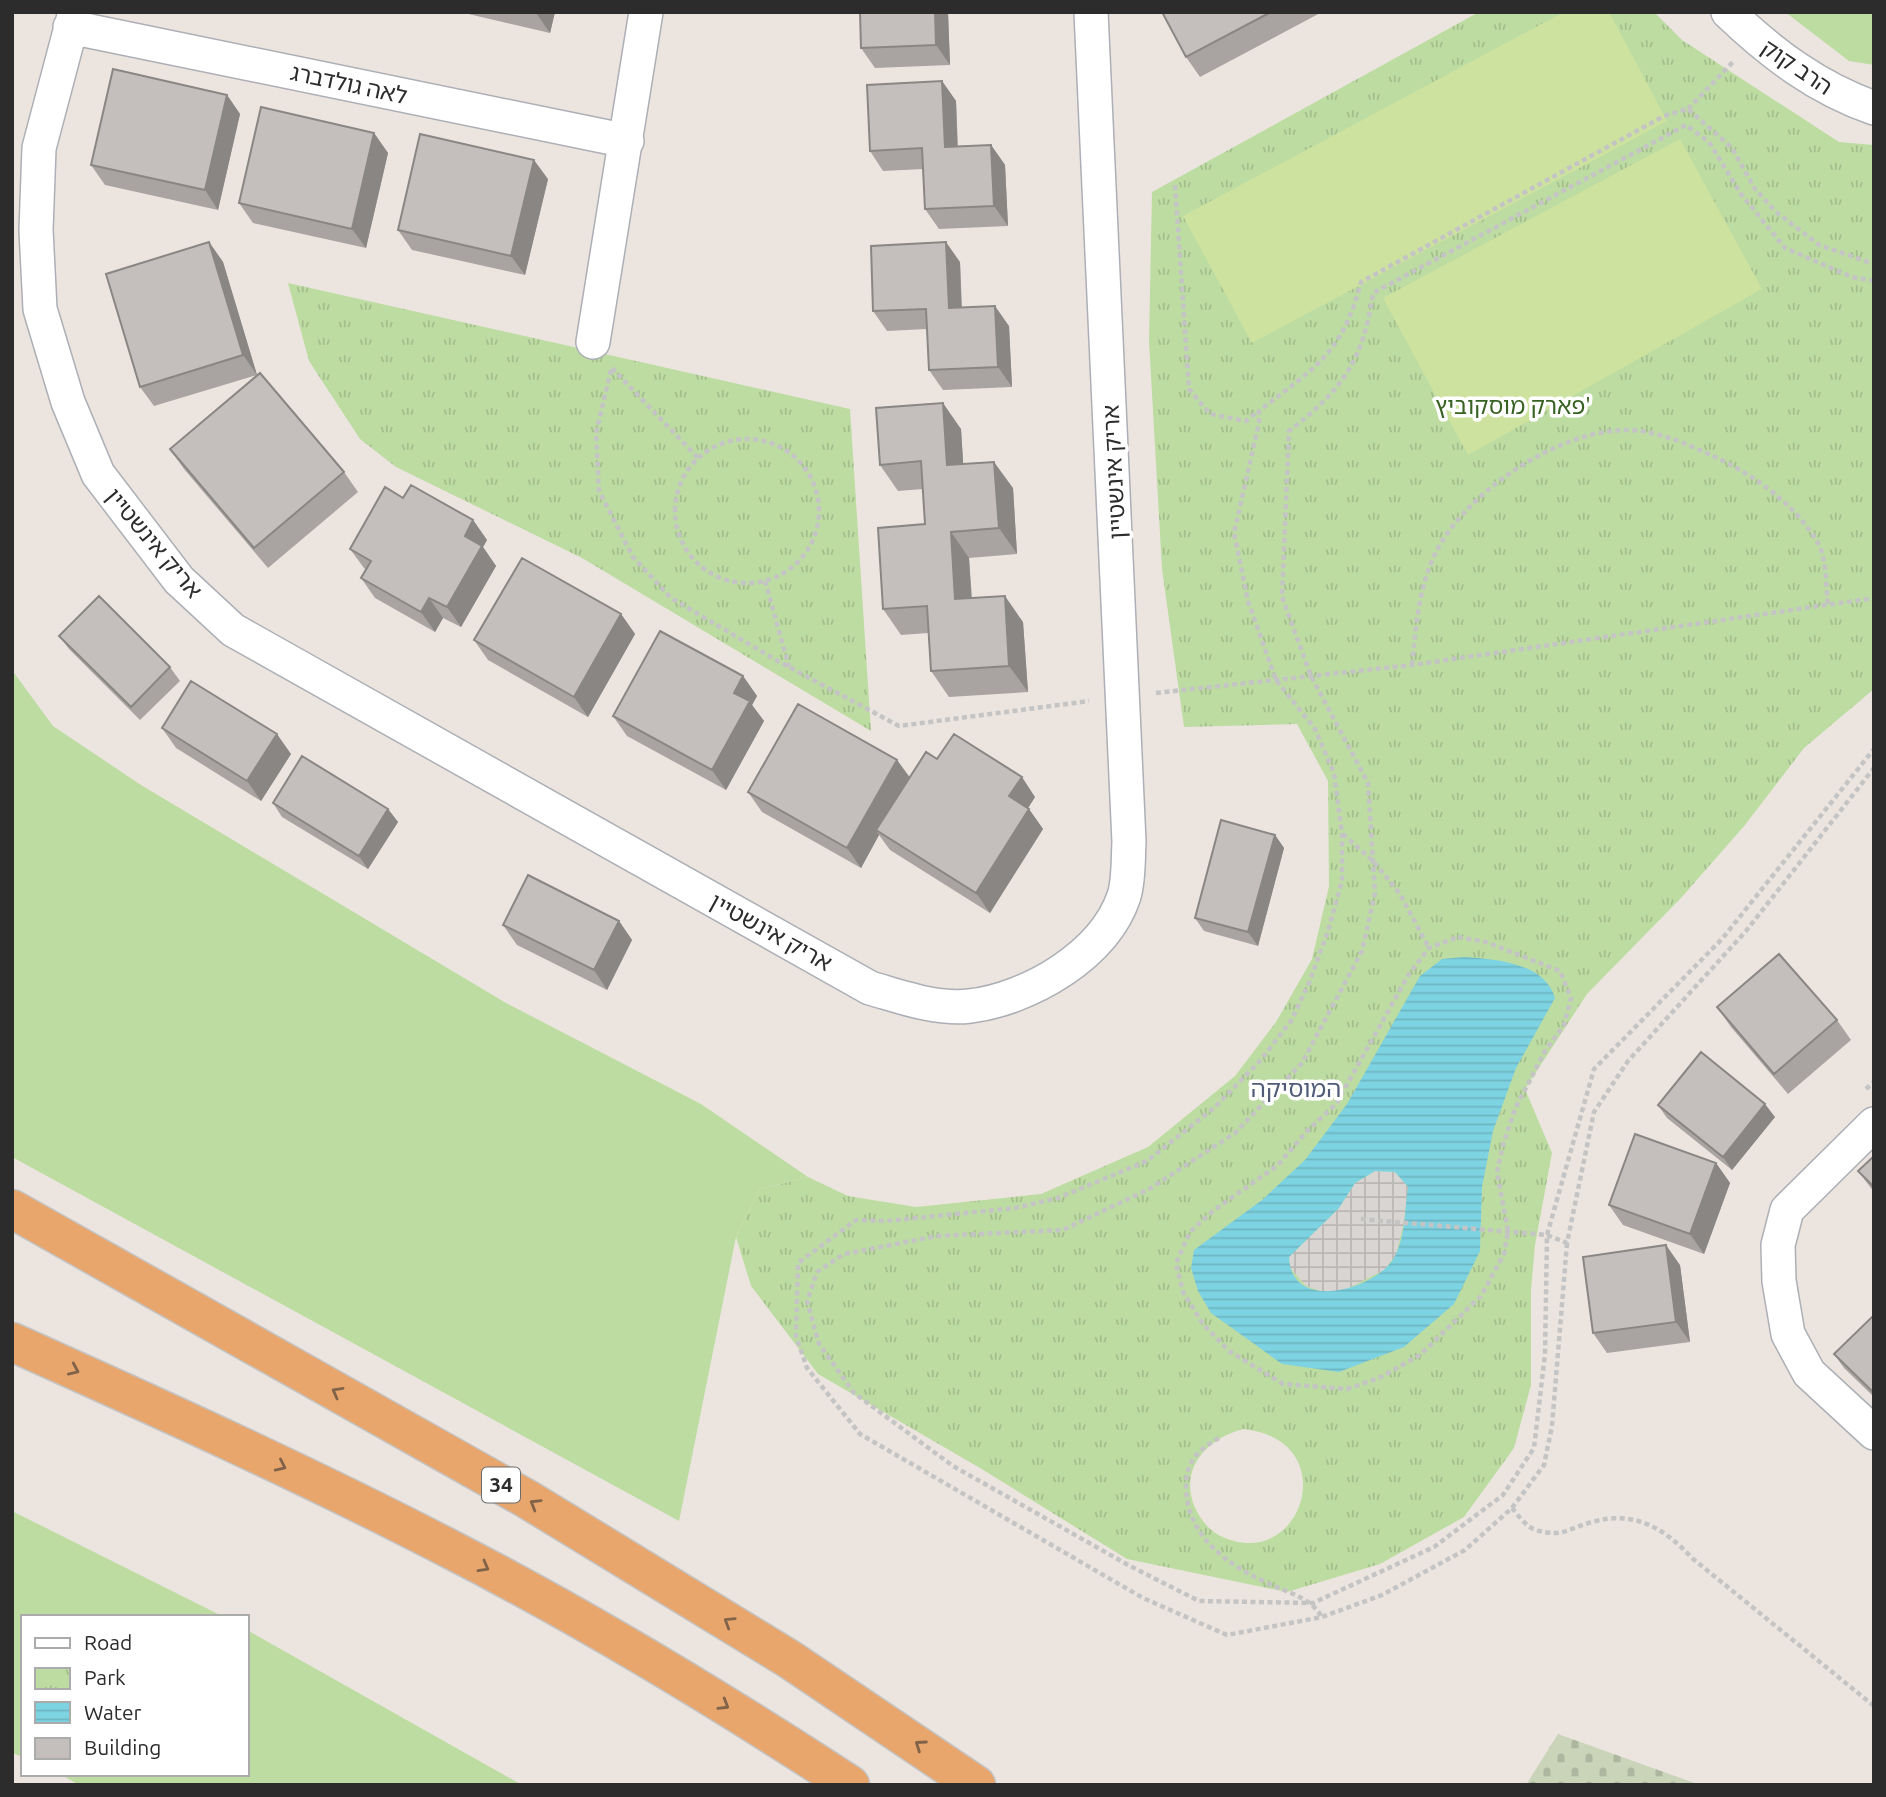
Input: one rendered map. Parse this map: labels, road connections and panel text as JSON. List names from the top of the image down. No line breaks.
{"streets":{"highway":["34"],"street":["הרב קוק","לאה גולדברג","אריק אינשטיין"]},"crossings":[["לאה גולדברג","אריק אינשטיין"]],"districts":["המוסיקה"],"parks":["פארק מוסקוביץ'"],"legend":["Road","Park","Water","Building"]}
